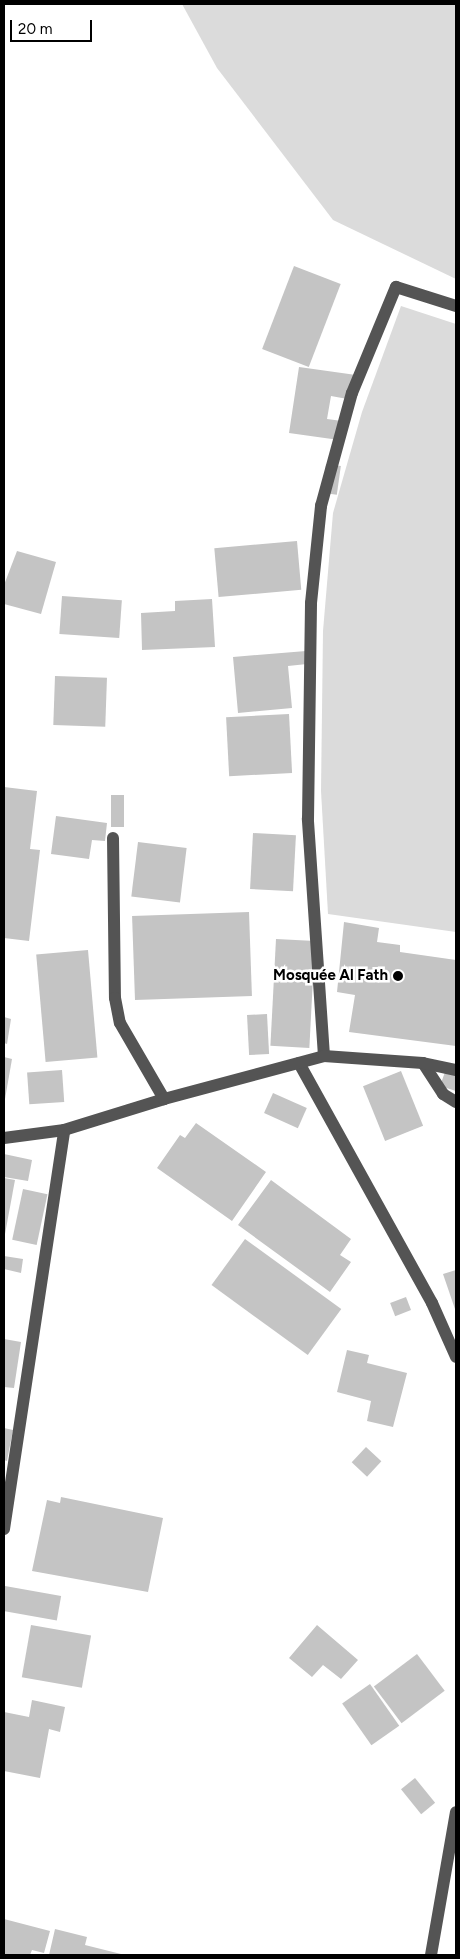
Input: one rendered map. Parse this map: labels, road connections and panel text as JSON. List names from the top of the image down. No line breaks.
{"places":["Mosquée Al Fath"],"scale_bar":"20 m"}
